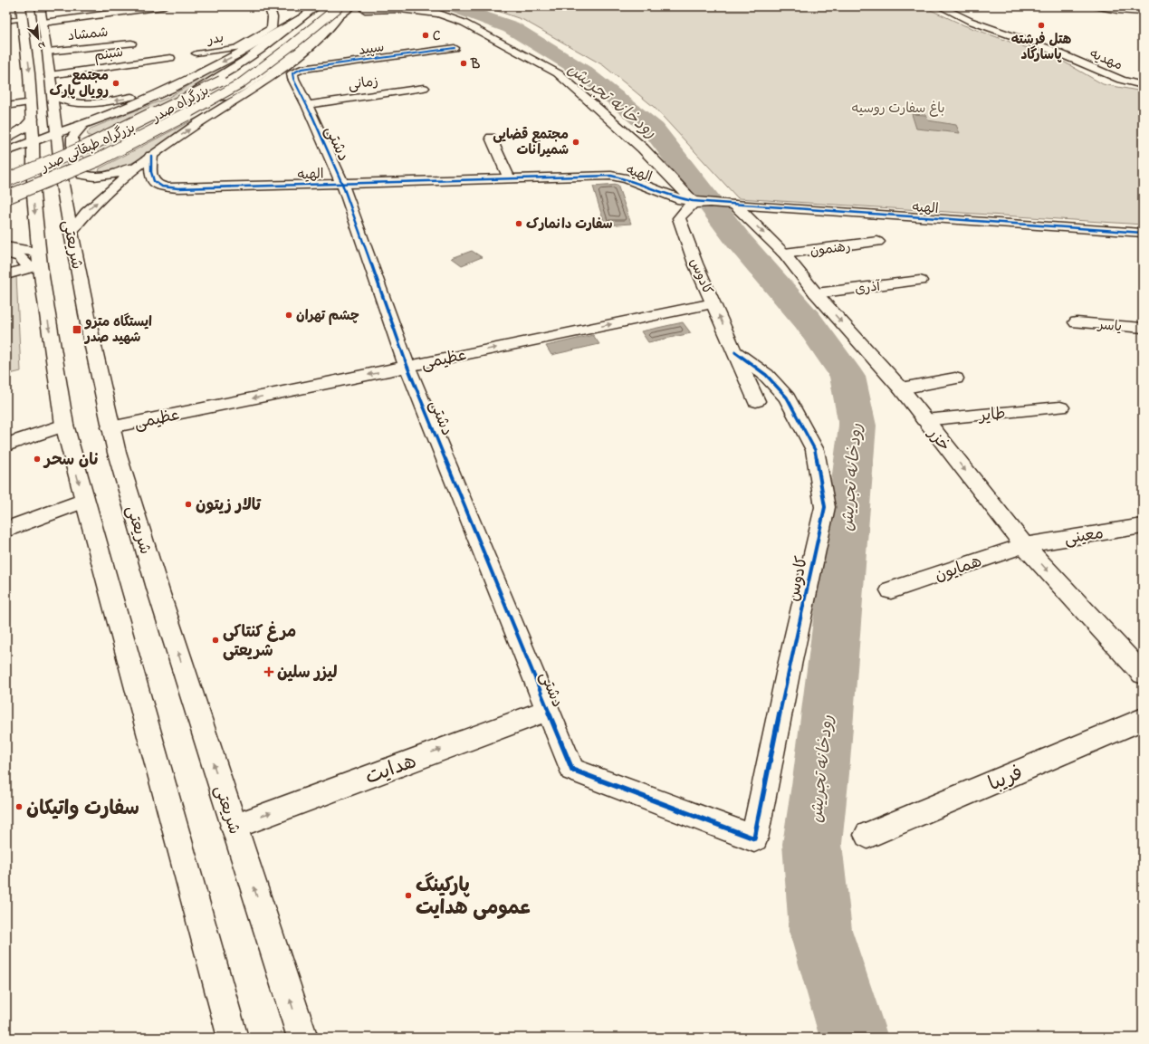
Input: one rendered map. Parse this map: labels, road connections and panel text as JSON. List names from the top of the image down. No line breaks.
{"streets":{"main road":["شمشاد","سپید","شبنم","مهدیه","زمانی","بزرگراه صدر","دشتی","بزرگراه طبقاتی صدر","الهیه","شریعتی","رهنمون","کادوس","آذری","یاسر","عظیمی","طایر","خزر","معینی","همایون","هدایت","فریبا"],"lane":["بدر"]},"crossings":[["شمشاد","شریعتی"],["سپید","دشتی"],["شبنم","شریعتی"],["زمانی","دشتی"],["بزرگراه صدر","بزرگراه طبقاتی صدر"],["دشتی","الهیه"],["دشتی","کادوس"],["دشتی","عظیمی"],["دشتی","هدایت"],["الهیه","کادوس"],["الهیه","خزر"],["شریعتی","عظیمی"],["شریعتی","هدایت"],["رهنمون","خزر"],["کادوس","عظیمی"],["آذری","خزر"],["طایر","خزر"],["خزر","معینی"],["خزر","همایون"],["معینی","همایون"]],"one_way":["خزر","هدایت"],"water":["رودخانه تجریش"],"parks":["باغ سفارت روسیه"],"places":{"other":["هتل فرشته پاسارگاد","C","B","مجتمع رویال پارک","مجتمع قضایی شمیرانات","سفارت دانمارک","چشم تهران","نان سحر","تالار زیتون","مرغ کنتاکی شریعتی","سفارت واتیکان","پارکینگ عمومی هدایت"],"transit":["ایستگاه مترو شهید صدر"],"health":["لیزر سلین"]},"north":"bottom right"}
